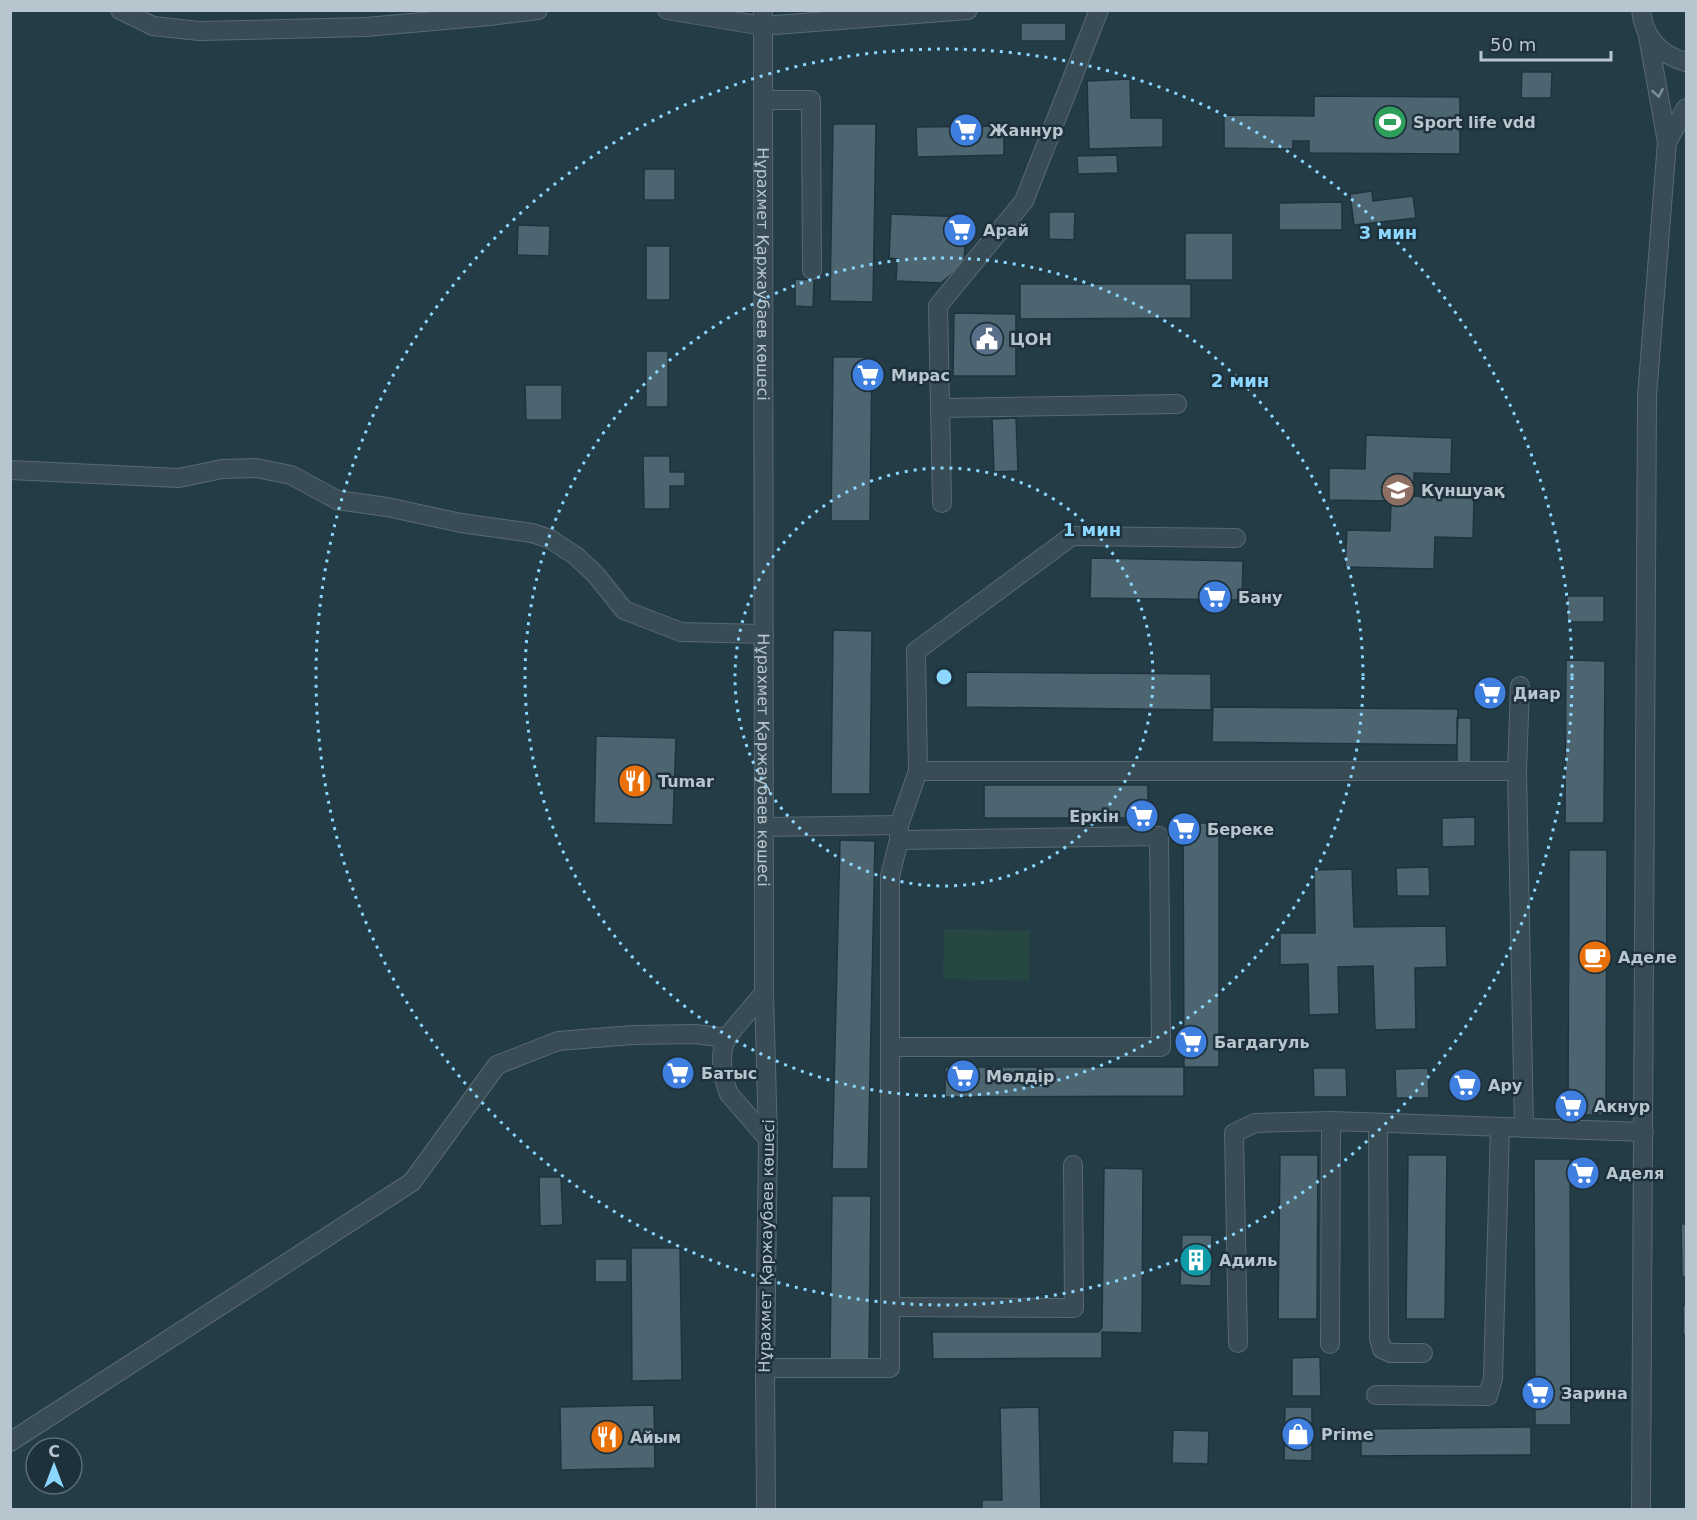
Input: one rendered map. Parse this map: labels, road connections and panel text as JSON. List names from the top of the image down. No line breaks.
{"streets":{"street":["Нұрахмет Қаржаубаев көшесі"]},"places":{"sports":["Sport life vdd"],"supermarket":["Жаннур","Арай","Мирас","Бану","Диар","Еркін","Береке","Багдагуль","Батыс","Мөлдір","Ару","Акнур","Аделя","Зарина"],"public building":["ЦОН"],"school or university":["Күншуақ"],"restaurant":["Tumar","Айым"],"cafe":["Аделе"],"building":["Адиль"],"shop":["Prime"]},"scale_bar":"50 m","north":"top","rings":["3 мин","2 мин","1 мин"]}
